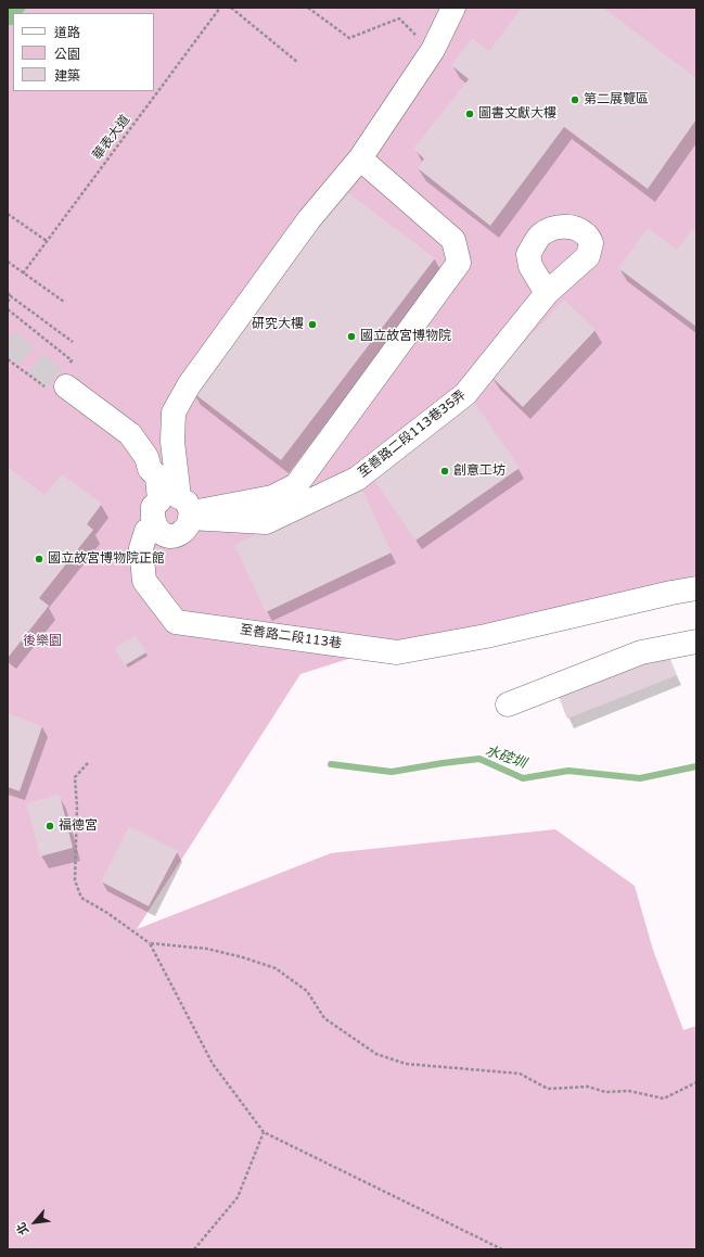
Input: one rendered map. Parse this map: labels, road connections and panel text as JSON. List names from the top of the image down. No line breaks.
{"streets":{"street":["至善路二段113巷35弄","至善路二段113巷"],"path":["華表大道"]},"water":["水硿圳"],"parks":["後樂園"],"places":["第二展覽區","圖書文獻大樓","研究大樓","國立故宮博物院","創意工坊","國立故宮博物院正館","福德宮"],"legend":["道路","公園","建築"],"north":"bottom left"}
